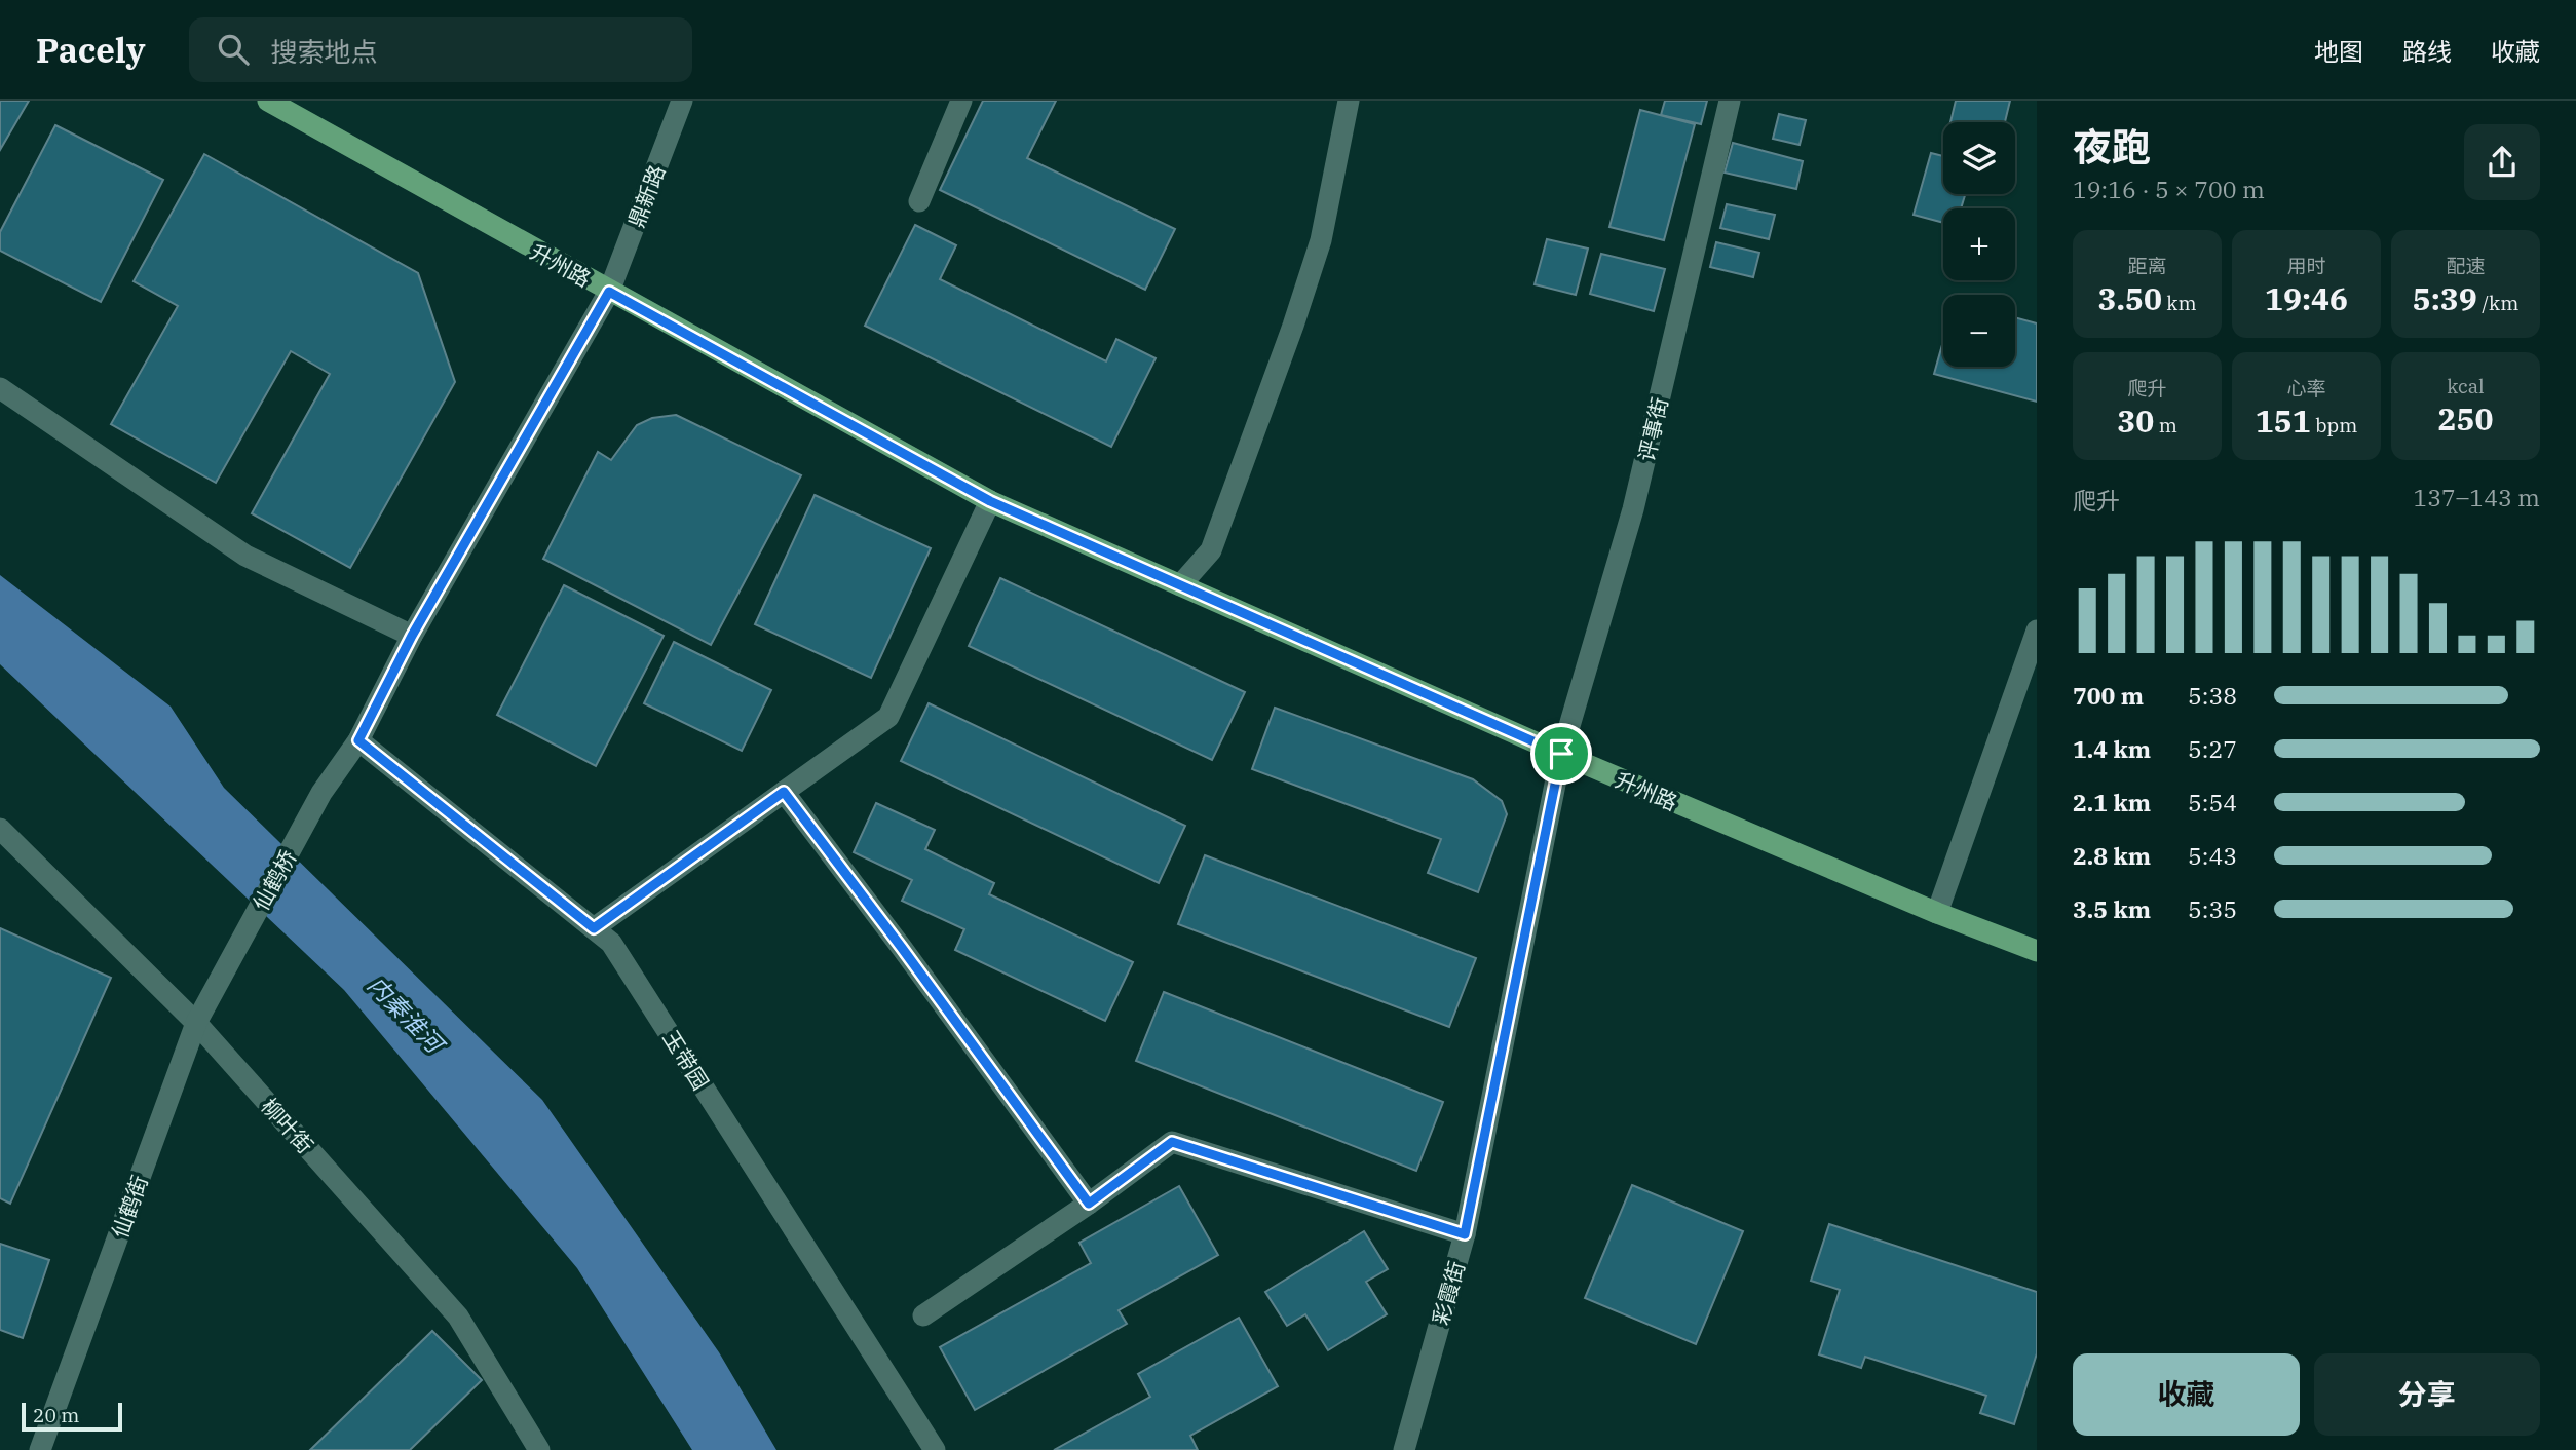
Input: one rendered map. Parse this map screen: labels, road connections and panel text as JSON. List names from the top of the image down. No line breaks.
{"streets":{"main road":["升州路"],"street":["鼎新路","评事街","仙鹤桥","玉带园","柳叶街","仙鹤街","彩霞街"]},"crossings":[["鼎新路","升州路"],["升州路","评事街"],["升州路","彩霞街"],["评事街","彩霞街"],["仙鹤桥","玉带园"],["仙鹤桥","仙鹤街"],["柳叶街","仙鹤街"]],"water":["内秦淮河"],"scale_bar":"20 m","page":{"header":"Pacely","search":"搜索地点","nav":["地图","路线","收藏"],"heading":["夜跑","19:16 · 5 × 700 m"],"map_buttons":["+","−"],"stats":[["距离","3.50 km"],["用时","19:46"],["配速","5:39 /km"],["爬升","30 m"],["心率","151 bpm"],["kcal","250"]],"chart":["爬升","137–143 m"],"list":[{"name":"700 m","note":"5:38"},{"name":"1.4 km","note":"5:27"},{"name":"2.1 km","note":"5:54"},{"name":"2.8 km","note":"5:43"},{"name":"3.5 km","note":"5:35"}],"buttons":["收藏","分享"],"scale":"20 m"}}
